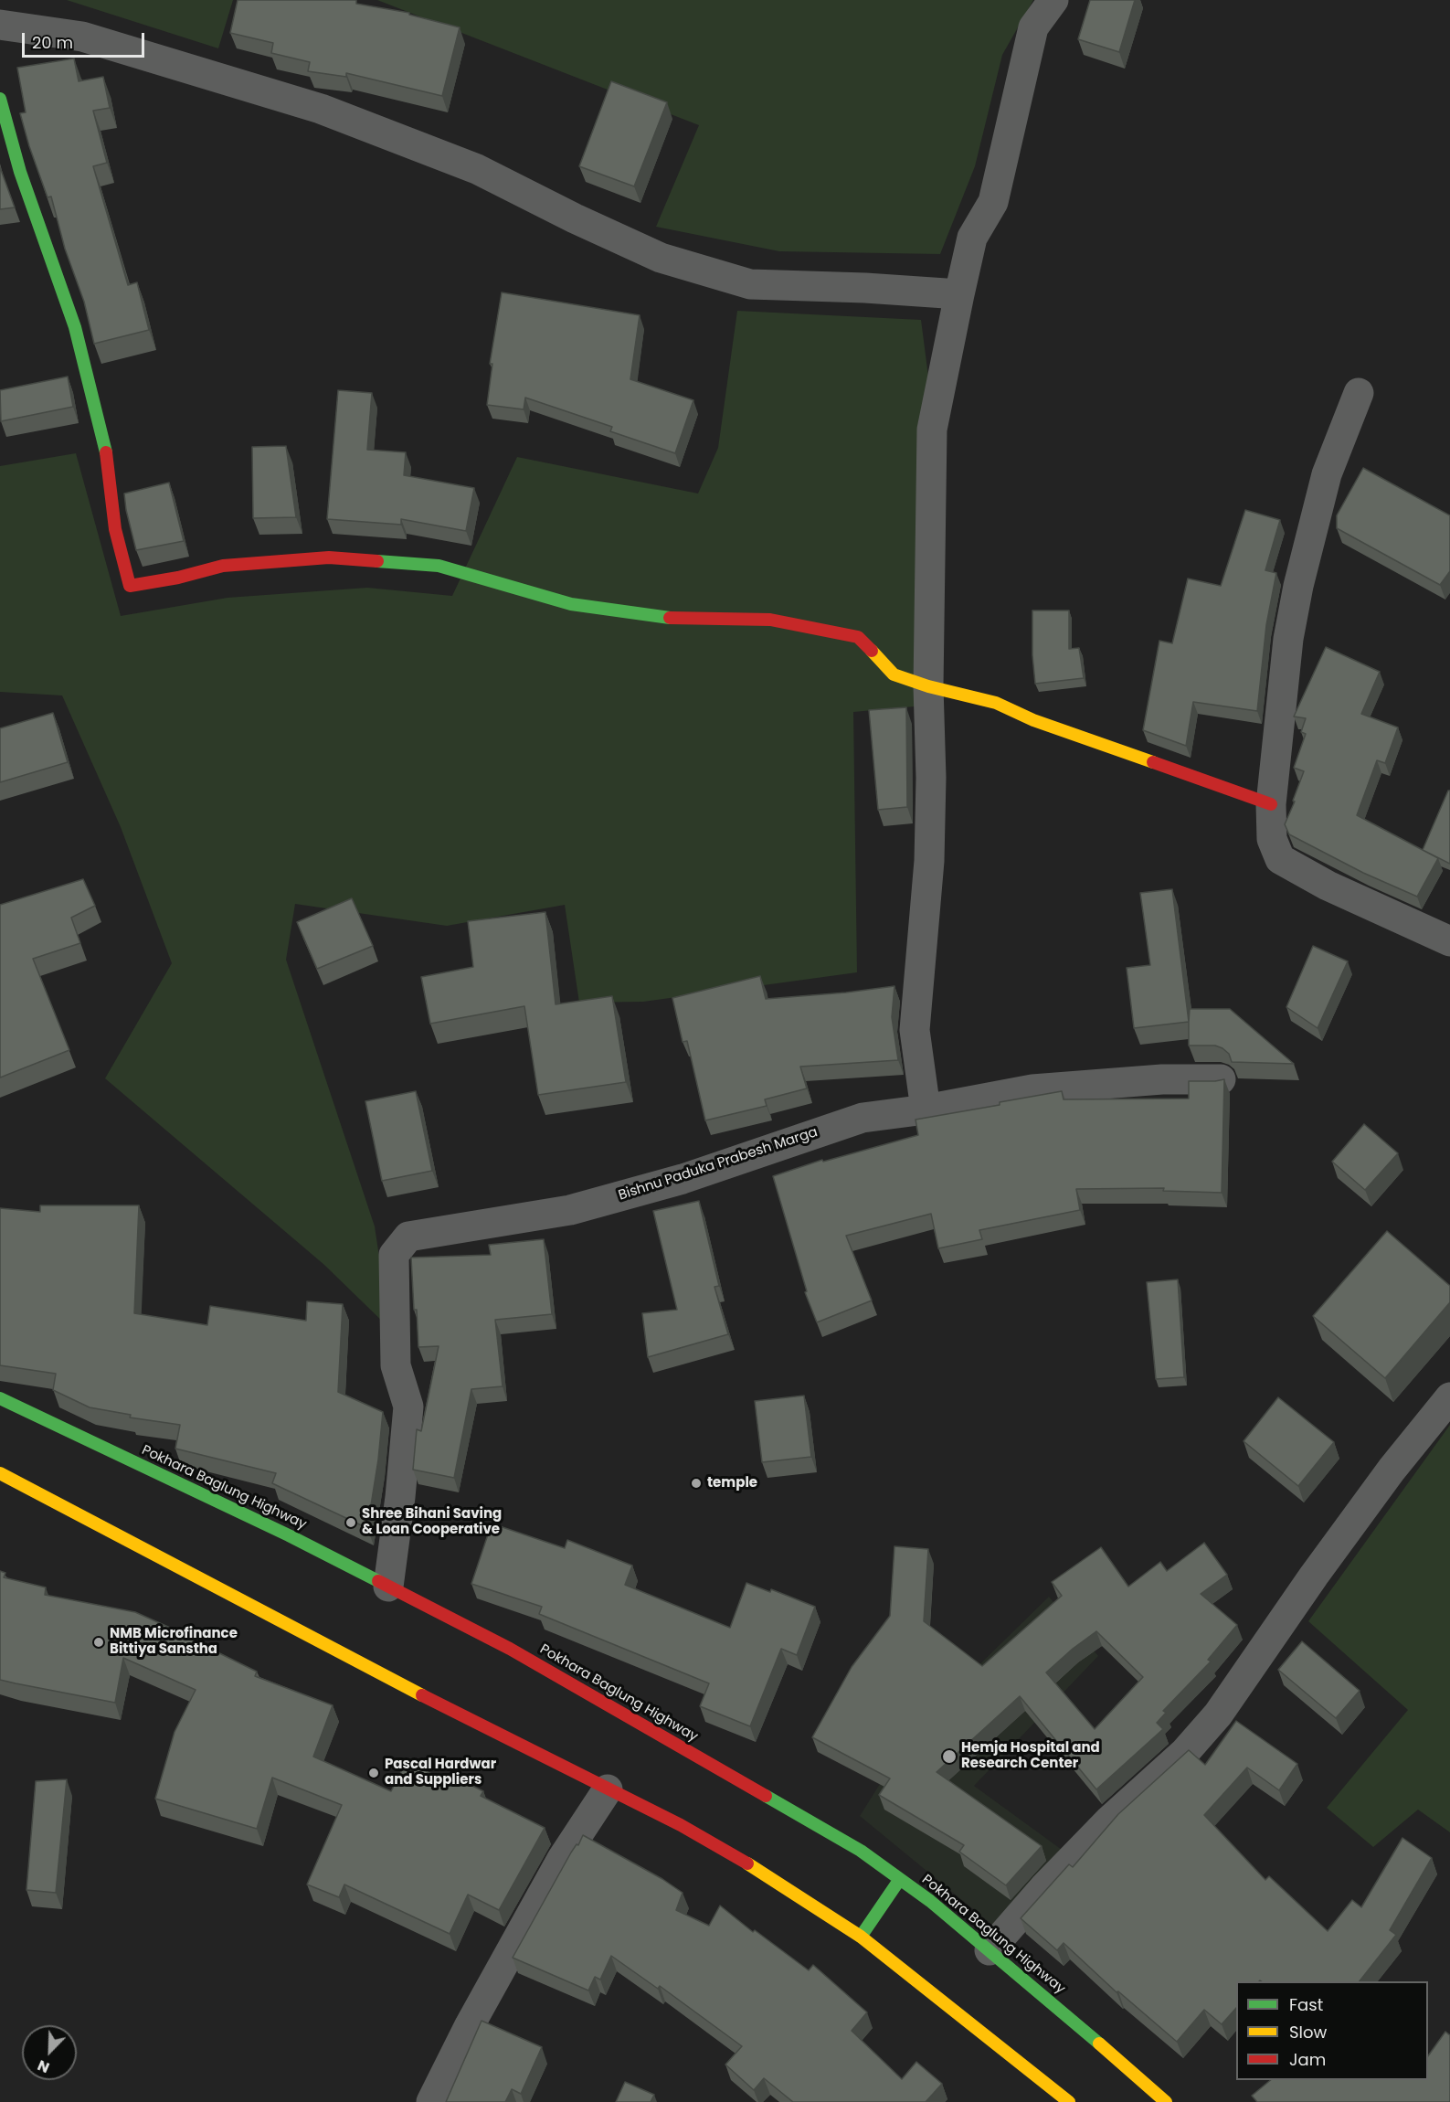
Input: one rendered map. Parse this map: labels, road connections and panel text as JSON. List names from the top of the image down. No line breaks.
{"streets":{"main road":["Pokhara Baglung Highway"],"street":["Bishnu Paduka Prabesh Marga"]},"crossings":[["Bishnu Paduka Prabesh Marga","Pokhara Baglung Highway"]],"places":["temple","Shree Bihani Saving & Loan Cooperative","NMB Microfinance Bittiya Sanstha","Hemja Hospital and Research Center","Pascal Hardwar and Suppliers"],"legend":["Fast","Slow","Jam"],"scale_bar":"20 m","north":"bottom left"}
